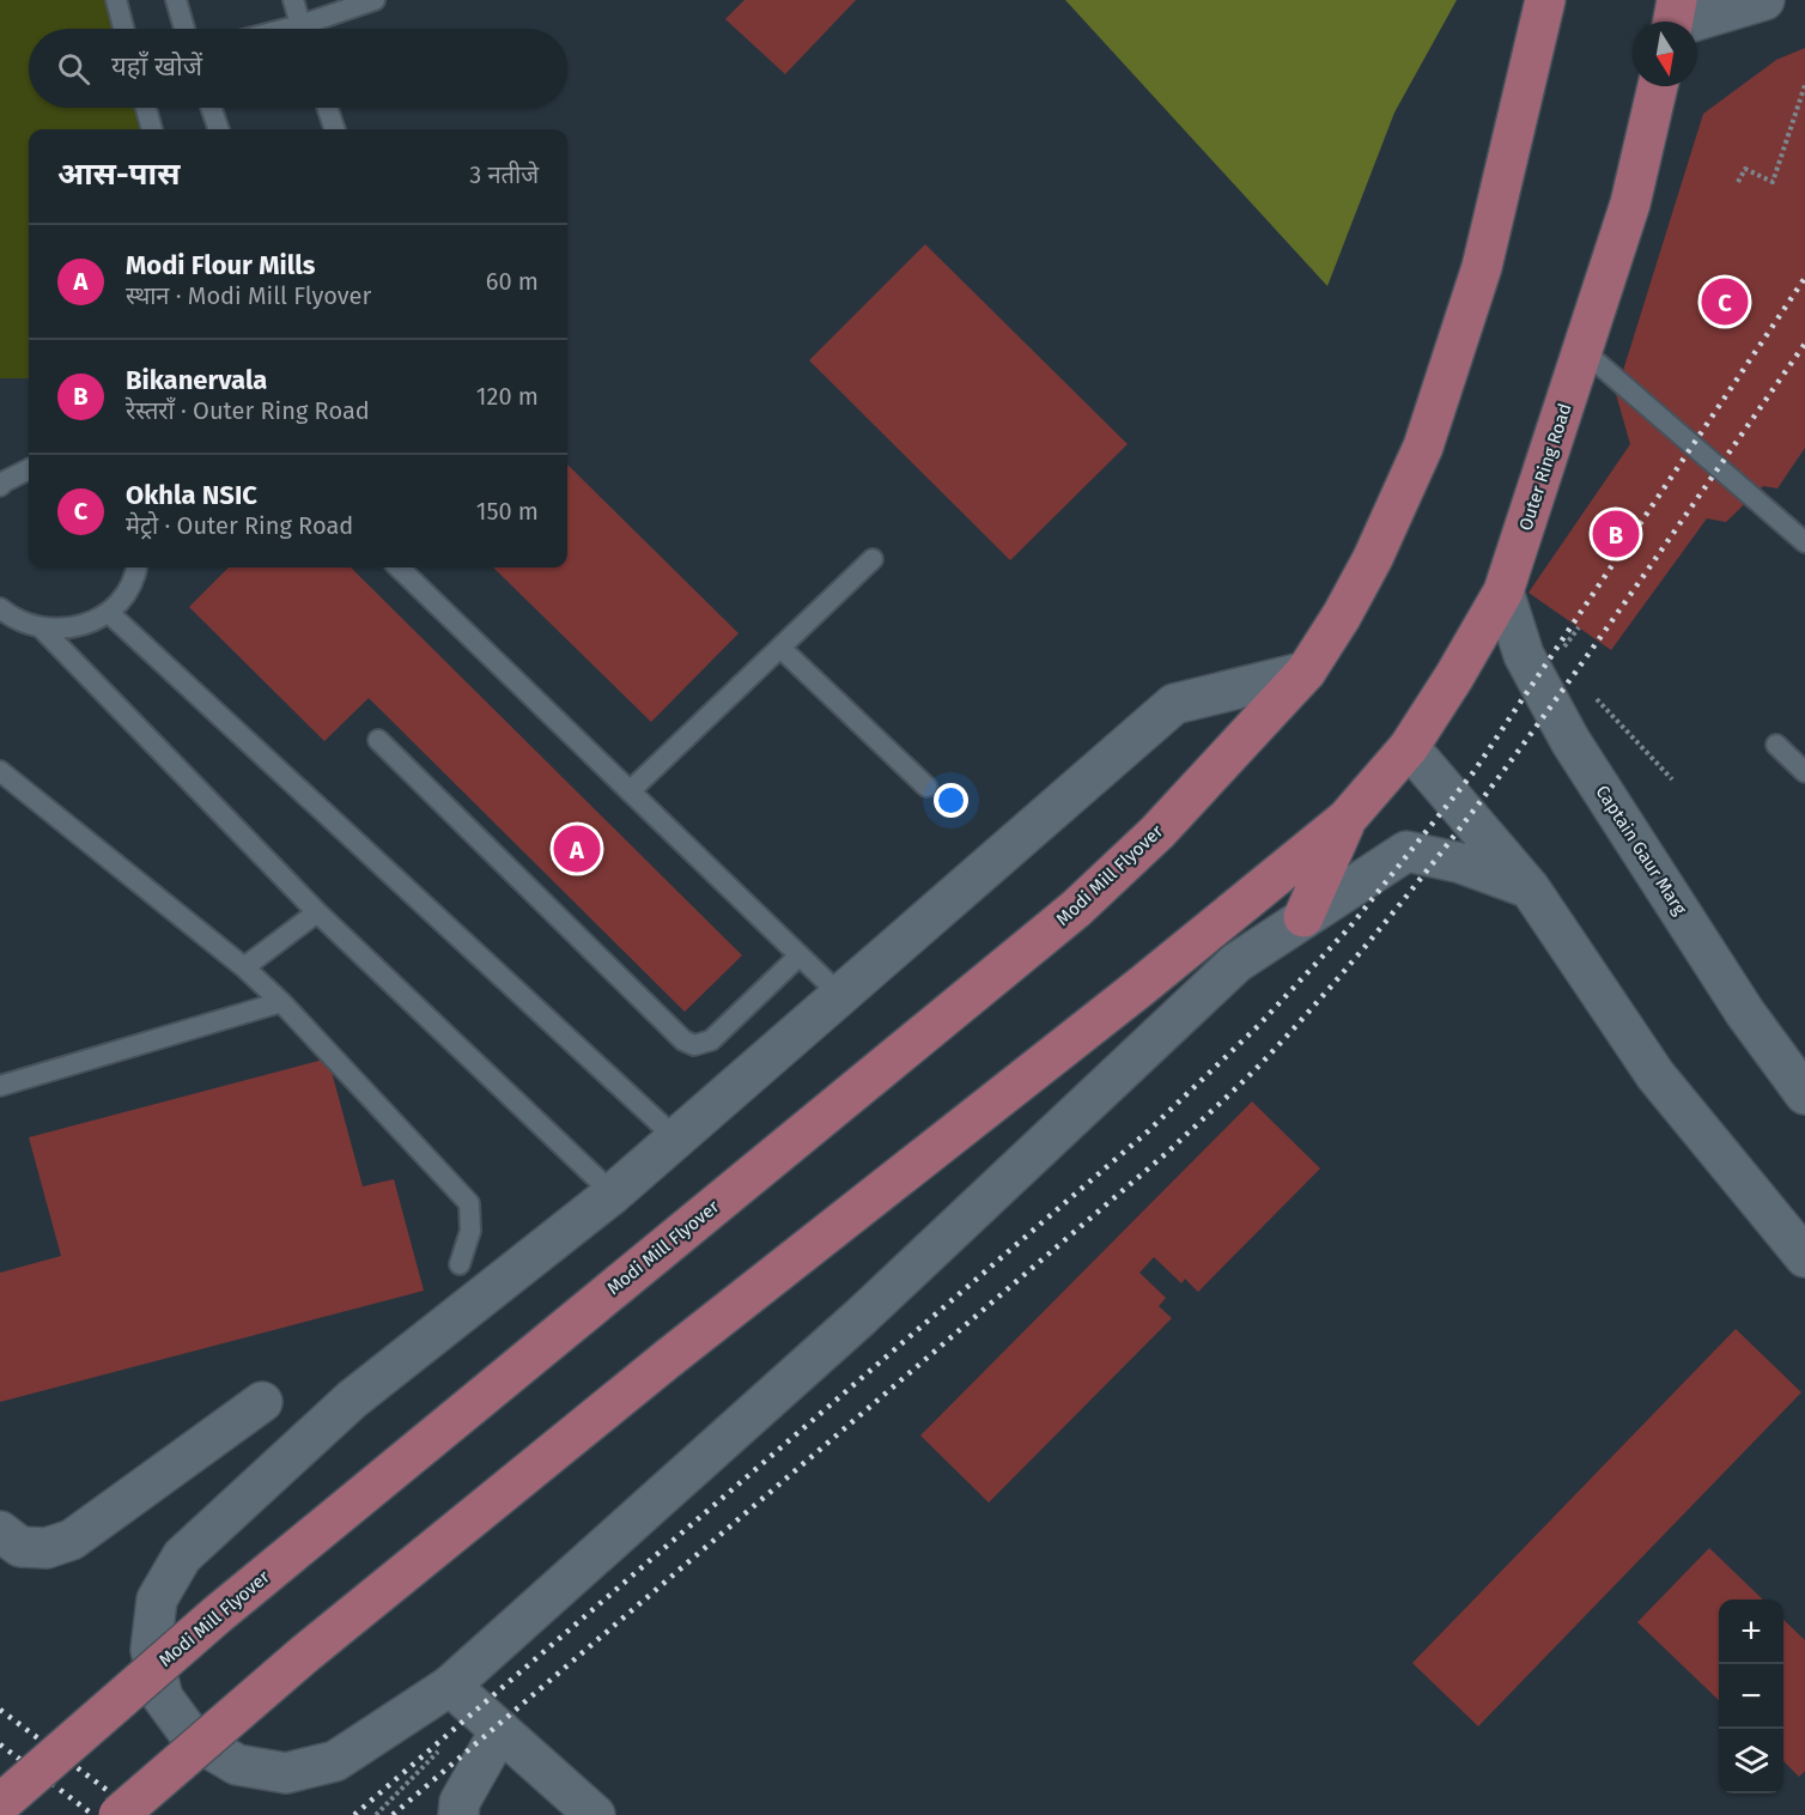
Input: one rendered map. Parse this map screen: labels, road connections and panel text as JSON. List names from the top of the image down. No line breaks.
{"streets":{"main road":["Outer Ring Road","Captain Gaur Marg","Modi Mill Flyover"]},"crossings":[["Outer Ring Road","Captain Gaur Marg"]],"north":"bottom","page":{"search":"यहाँ खोजें","heading":["आस-पास","3 नतीजे"],"list":[{"mark":"A","name":"Modi Flour Mills","note":"स्थान · Modi Mill Flyover","value":"60 m"},{"mark":"B","name":"Bikanervala","note":"रेस्तराँ · Outer Ring Road","value":"120 m"},{"mark":"C","name":"Okhla NSIC","note":"मेट्रो · Outer Ring Road","value":"150 m"}],"pins":["C","B","A"],"map_buttons":["+","−"]}}
